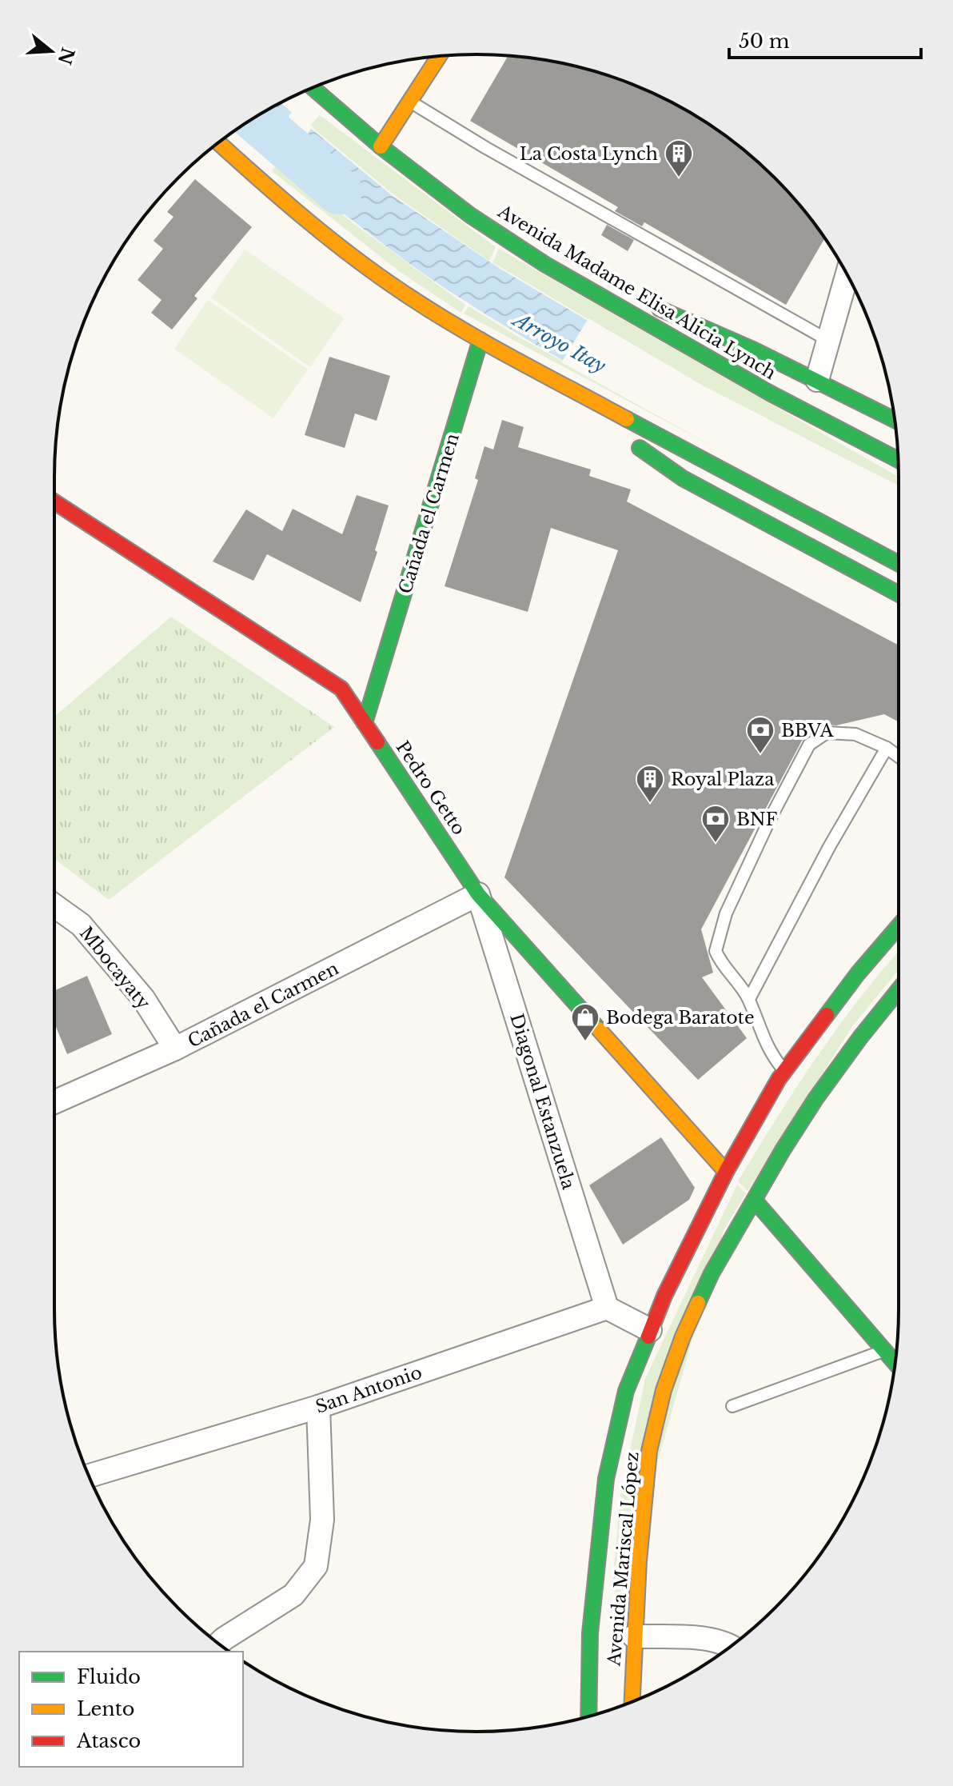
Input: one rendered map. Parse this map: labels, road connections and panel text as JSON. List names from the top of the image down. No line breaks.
{"streets":{"main road":["Avenida Madame Elisa Alicia Lynch","Cañada el Carmen","Pedro Getto","Avenida Mariscal López"],"street":["Mbocayaty","Diagonal Estanzuela","San Antonio"]},"crossings":[["Cañada el Carmen","Pedro Getto"],["Cañada el Carmen","Mbocayaty"],["Cañada el Carmen","Diagonal Estanzuela"],["Pedro Getto","Diagonal Estanzuela"],["Pedro Getto","Avenida Mariscal López"],["Diagonal Estanzuela","San Antonio"]],"water":["Arroyo Itay"],"places":{"building":["La Costa Lynch","Royal Plaza"],"bank":["BBVA","BNF"],"shop":["Bodega Baratote"]},"legend":["Fluido","Lento","Atasco"],"scale_bar":"50 m","north":"right"}
